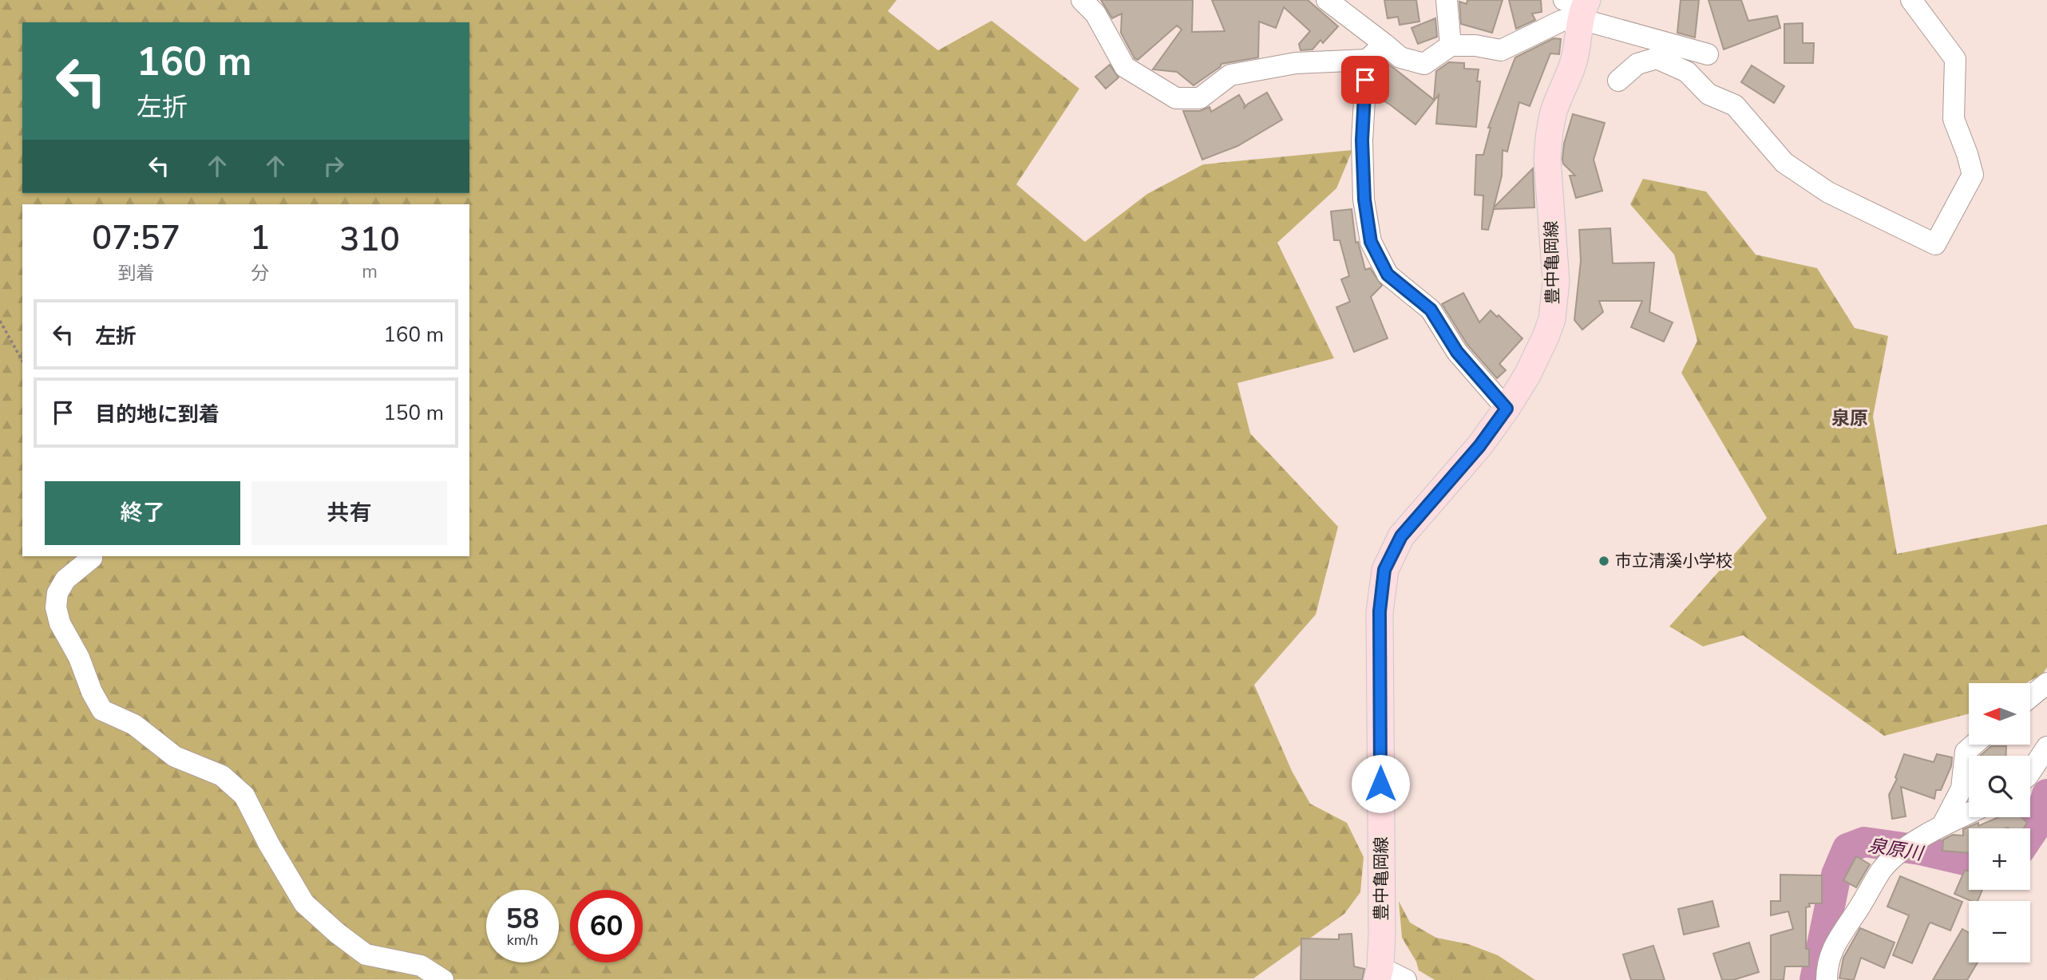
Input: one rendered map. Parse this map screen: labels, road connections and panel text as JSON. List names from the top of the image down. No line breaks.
{"streets":{"main road":["豊中亀岡線"]},"districts":["泉原"],"water":["泉原川"],"places":["市立清溪小学校"],"north":"left","page":{"turn":["160 m","左折"],"eta":["07:57","到着","1","分","310","m"],"list":[{"name":"左折","value":"160 m"},{"name":"目的地に到着","value":"150 m"}],"buttons":["終了","共有"],"map_buttons":["+","−"],"speed":"58 km/h","limit":"60"}}
